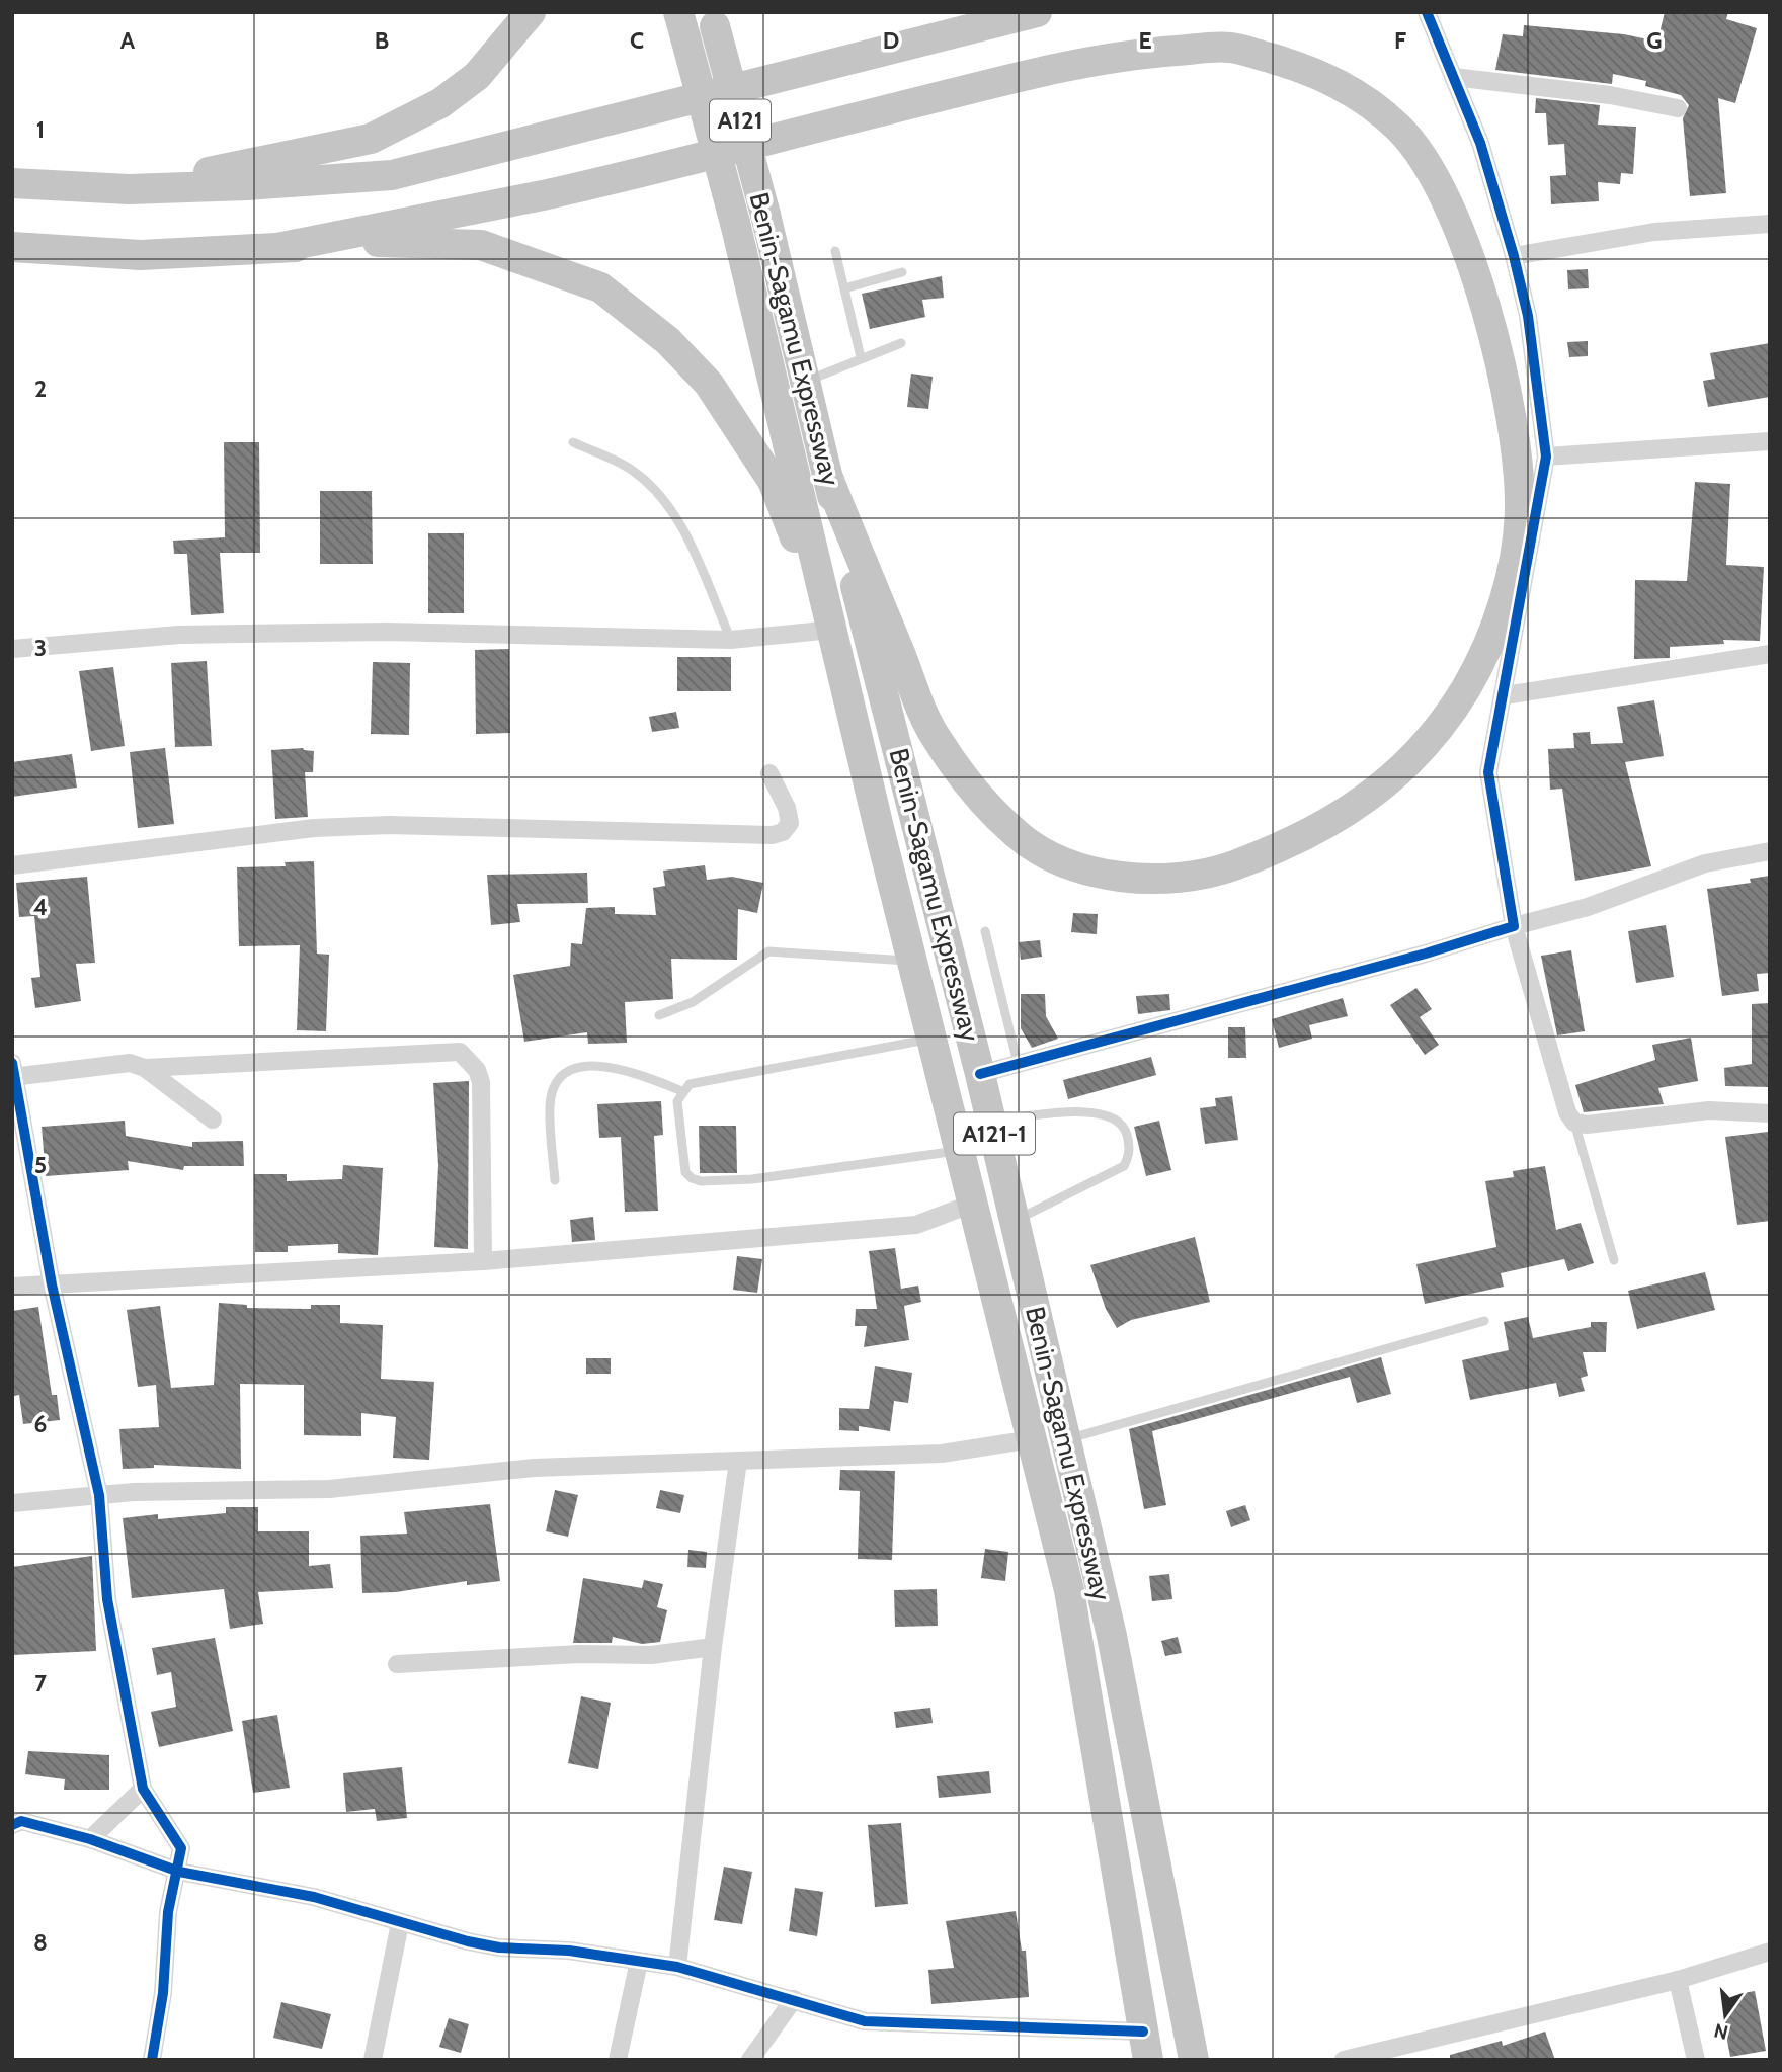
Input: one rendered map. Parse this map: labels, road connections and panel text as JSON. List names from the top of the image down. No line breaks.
{"streets":{"highway":["A121","Benin-Sagamu Expressway","A121-1"]},"crossings":[["A121","A121-1"]],"north":"bottom","grid":{"columns":["A","B","C","D","E","F","G"],"rows":["1","2","3","4","5","6","7","8"]}}
